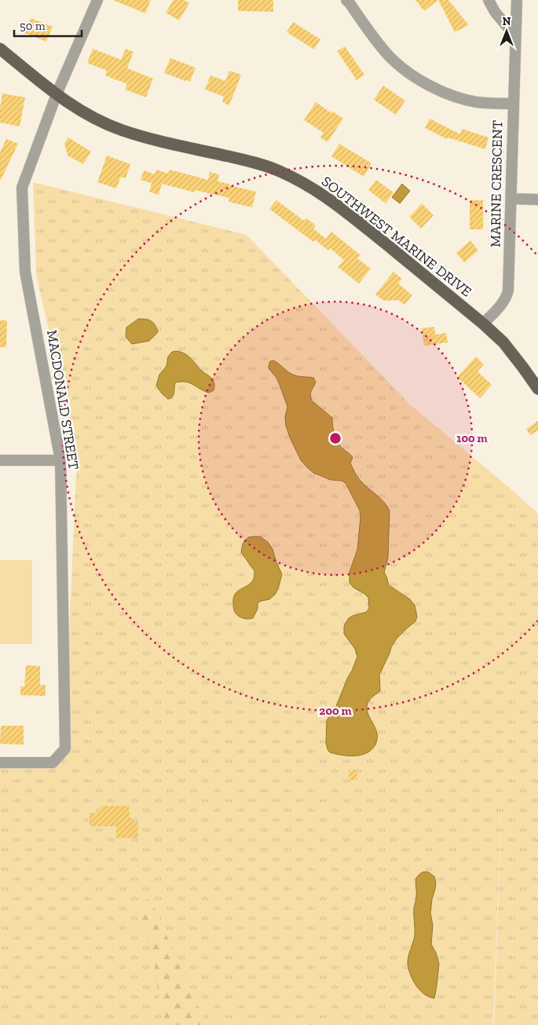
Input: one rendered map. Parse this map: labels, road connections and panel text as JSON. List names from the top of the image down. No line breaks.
{"streets":{"main road":["SOUTHWEST MARINE DRIVE"],"street":["MARINE CRESCENT","MACDONALD STREET"]},"crossings":[["MARINE CRESCENT","SOUTHWEST MARINE DRIVE"],["SOUTHWEST MARINE DRIVE","MACDONALD STREET"]],"scale_bar":"50 m","north":"top","rings":["100 m","200 m"]}
